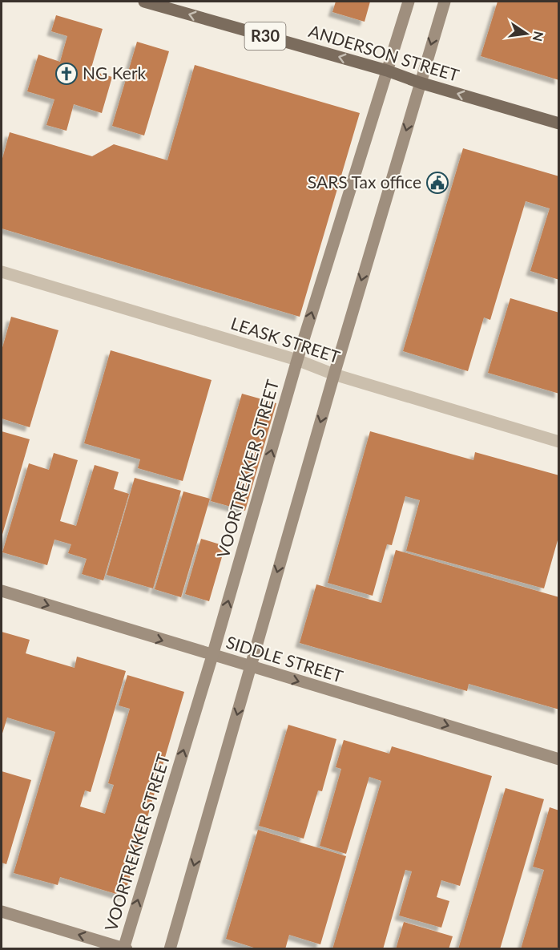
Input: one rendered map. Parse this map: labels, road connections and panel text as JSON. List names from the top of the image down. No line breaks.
{"streets":{"main road":["R30","ANDERSON STREET"],"street":["LEASK STREET","VOORTREKKER STREET","SIDDLE STREET"]},"crossings":[["ANDERSON STREET","VOORTREKKER STREET"],["LEASK STREET","VOORTREKKER STREET"],["VOORTREKKER STREET","SIDDLE STREET"]],"one_way":["ANDERSON STREET","SIDDLE STREET"],"places":{"church":["NG Kerk"],"public building":["SARS Tax office"]},"north":"right"}
